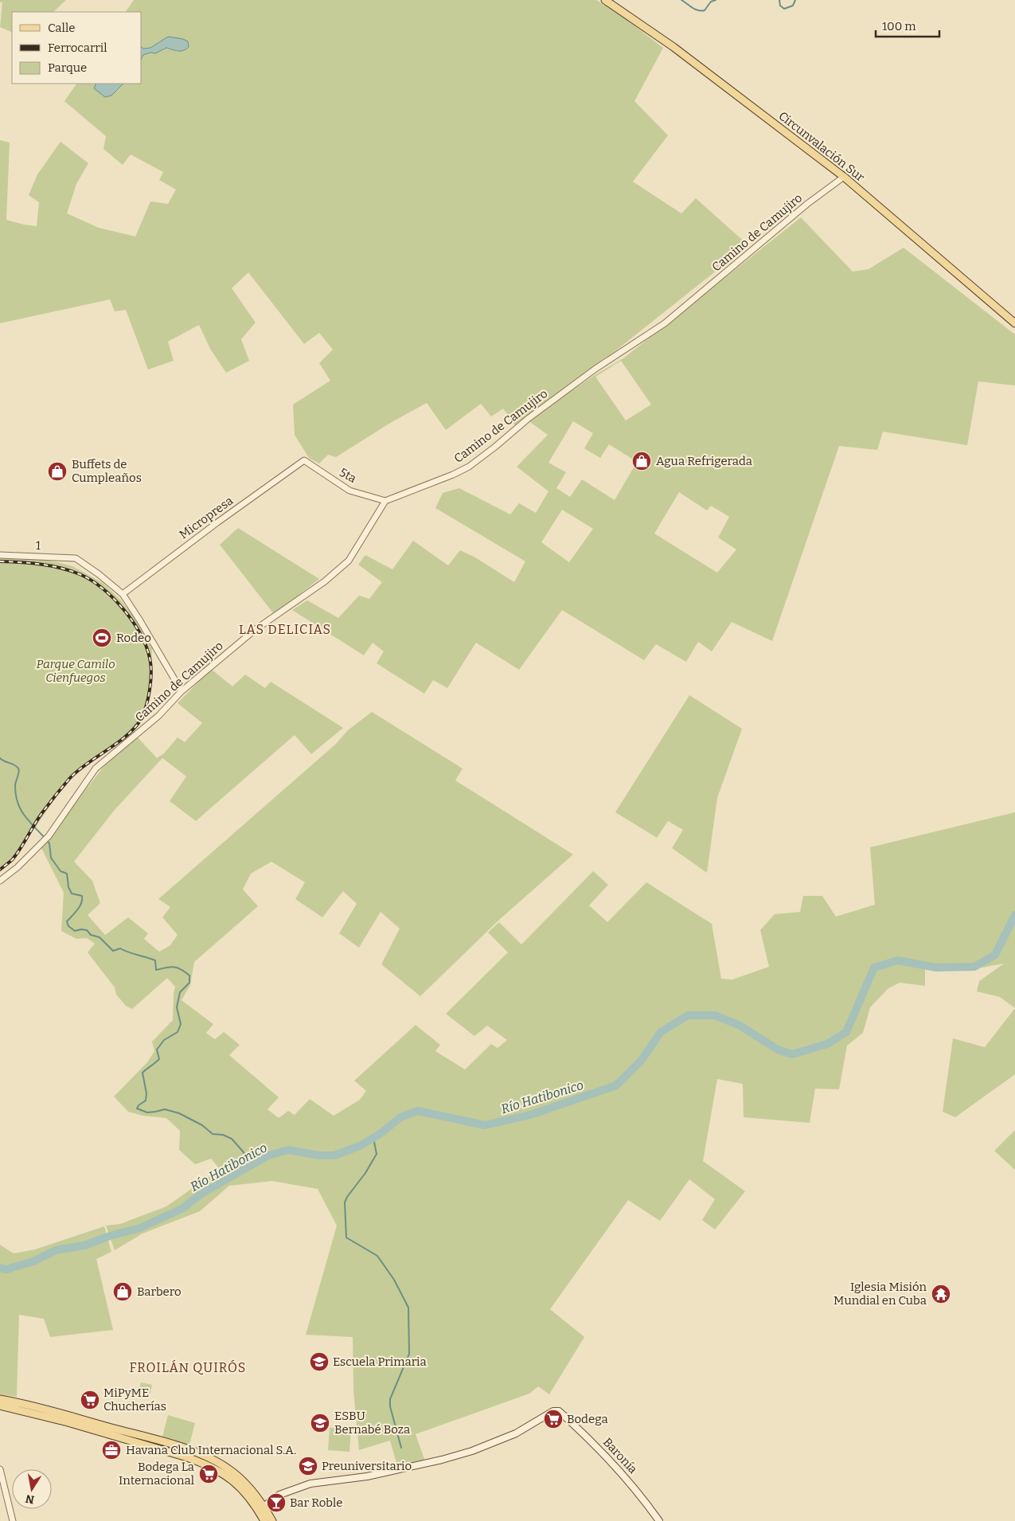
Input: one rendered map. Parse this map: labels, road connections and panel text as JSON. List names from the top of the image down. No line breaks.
{"streets":{"main road":["Circunvalación Sur","Baronía"],"street":["Camino de Camujiro","5ta","Micropresa","1"]},"crossings":[["Circunvalación Sur","Camino de Camujiro"],["Camino de Camujiro","5ta"],["5ta","Micropresa"],["Micropresa","1"]],"districts":["LAS DELICIAS","FROILÁN QUIRÓS"],"water":["Río Hatibonico"],"parks":["Parque Camilo Cienfuegos"],"places":{"shop":["Agua Refrigerada","Buffets de Cumpleaños","Barbero"],"sports":["Rodeo"],"temple":["Iglesia Misión Mundial en Cuba"],"school or university":["Escuela Primaria","ESBU Bernabé Boza","Preuniversitario"],"supermarket":["MiPyME Chucherías","Bodega","Bodega La Internacional"],"office":["Havana Club Internacional S.A."],"bar":["Bar Roble"]},"legend":["Calle","Ferrocarril","Parque"],"scale_bar":"100 m","north":"bottom"}
